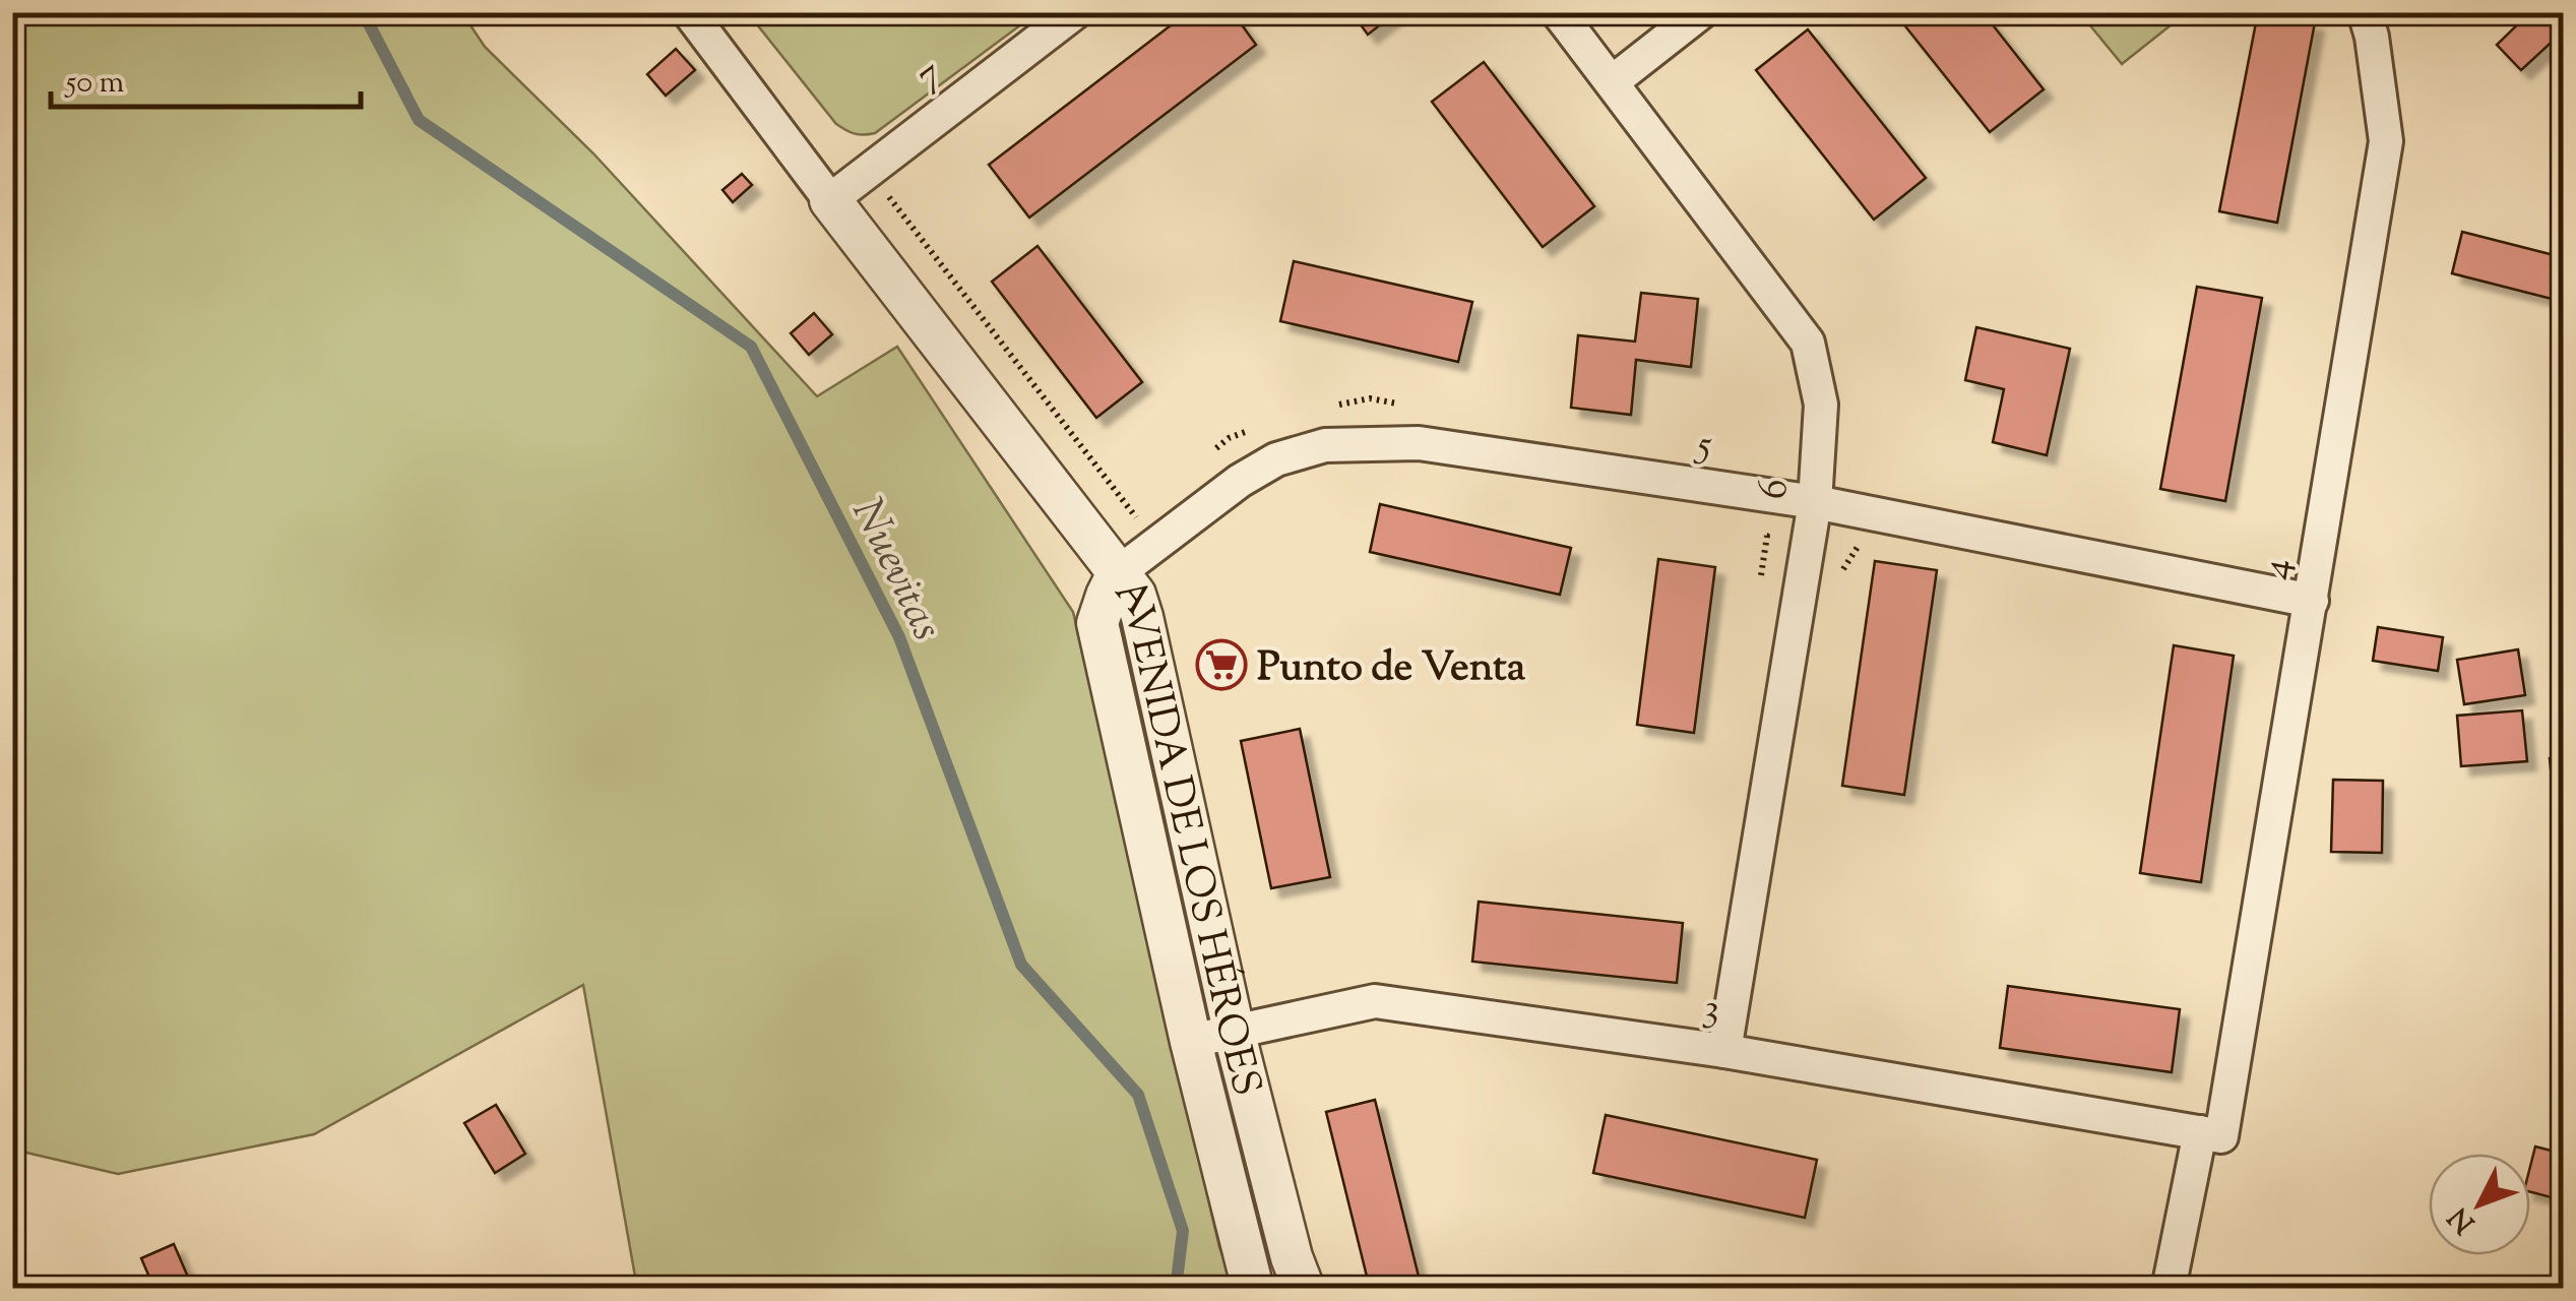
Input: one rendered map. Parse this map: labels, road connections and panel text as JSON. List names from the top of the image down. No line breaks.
{"streets":{"street":["7","5","6","4","AVENIDA DE LOS HÉROES","3"]},"crossings":[["5","6"],["5","4"],["5","AVENIDA DE LOS HÉROES"],["6","3"],["4","3"],["AVENIDA DE LOS HÉROES","3"]],"water":["Nuevitas"],"places":{"supermarket":["Punto de Venta"]},"scale_bar":"50 m","north":"bottom left"}
